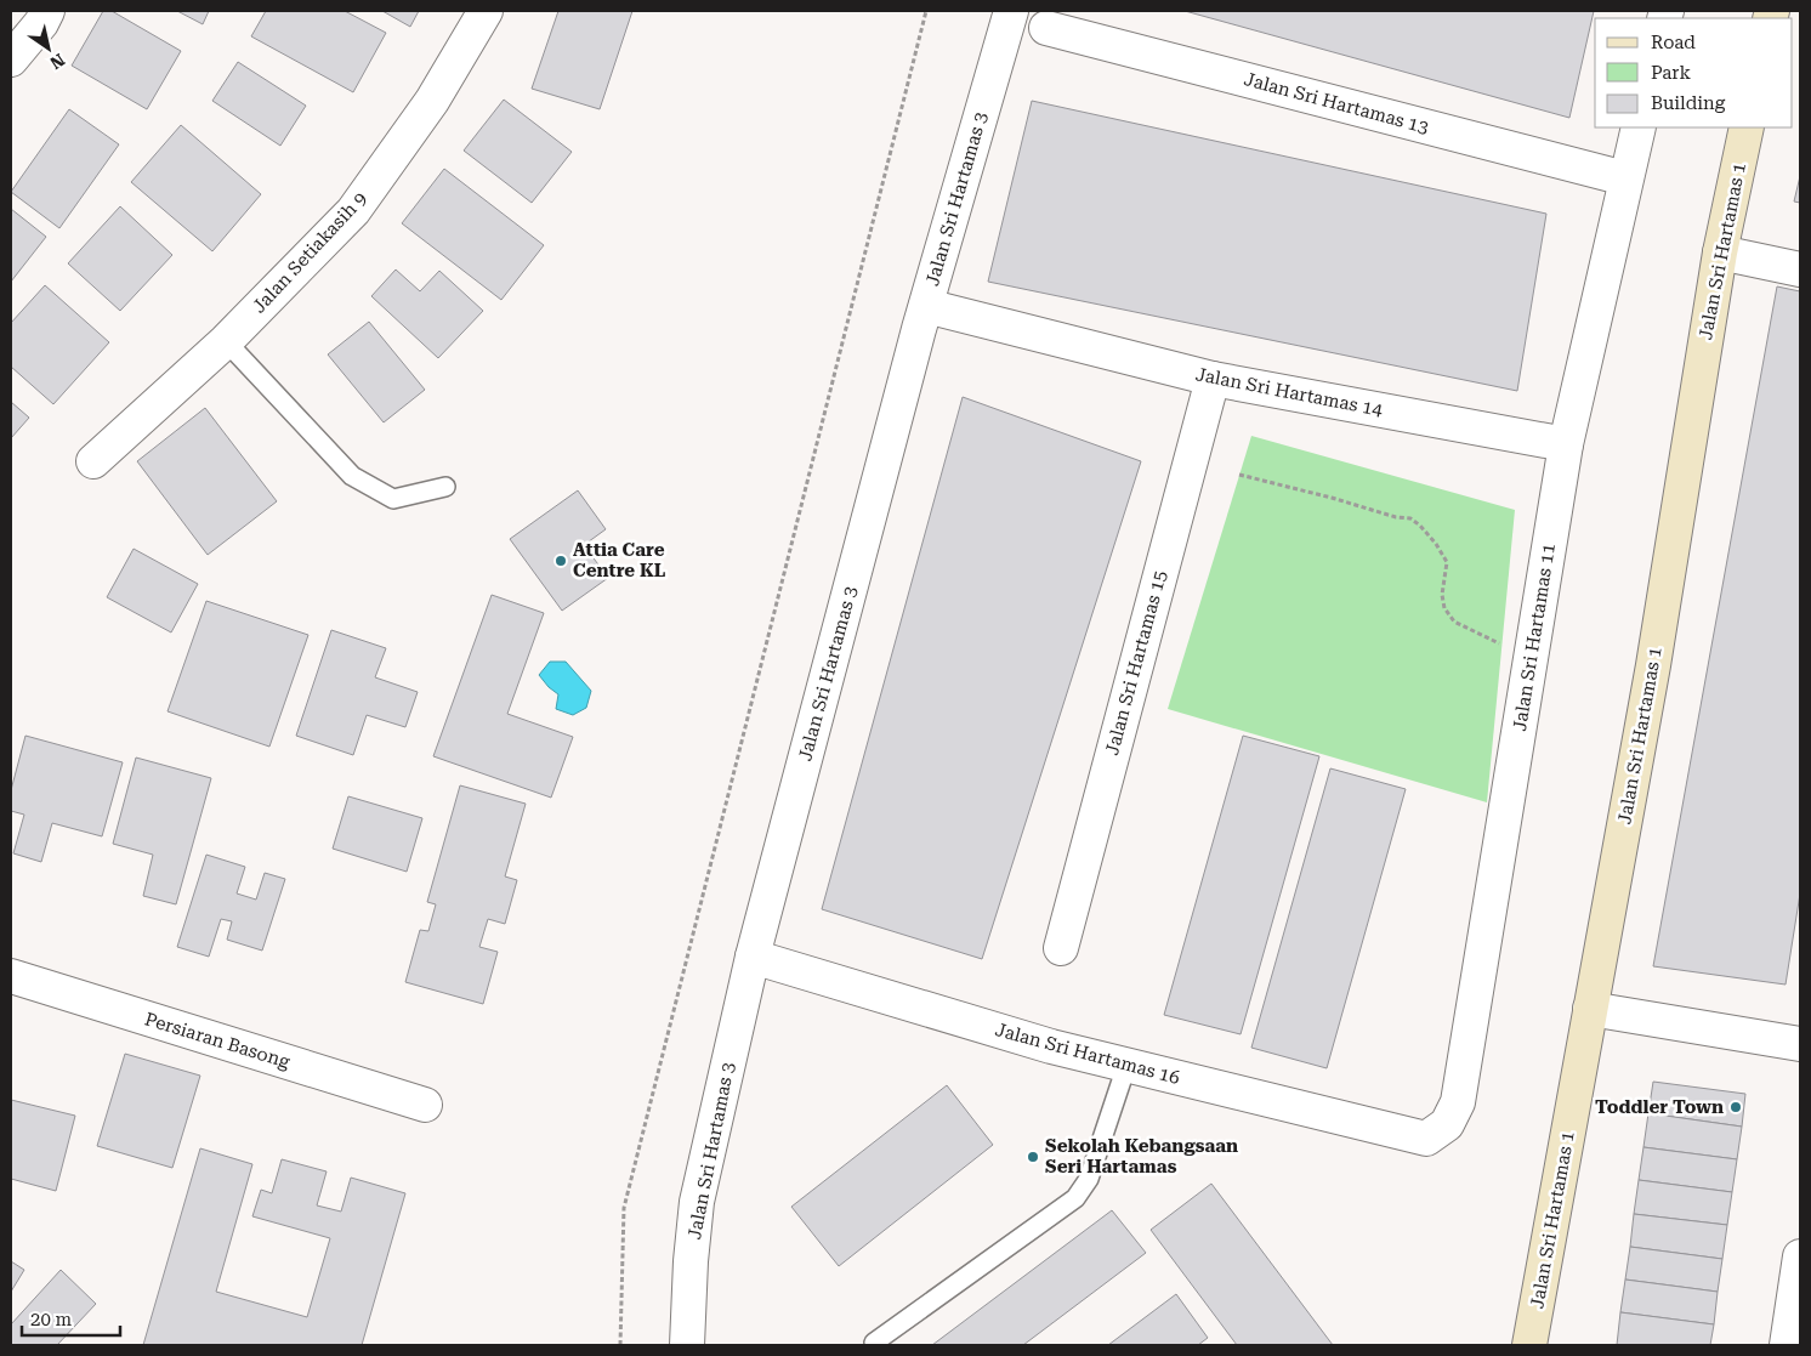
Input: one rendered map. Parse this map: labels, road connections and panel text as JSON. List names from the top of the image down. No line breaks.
{"streets":{"street":["Jalan Sri Hartamas 13","Jalan Sri Hartamas 3","Jalan Sri Hartamas 1","Jalan Setiakasih 9","Jalan Sri Hartamas 14","Jalan Sri Hartamas 11","Jalan Sri Hartamas 15","Persiaran Basong","Jalan Sri Hartamas 16"]},"crossings":[["Jalan Sri Hartamas 13","Jalan Sri Hartamas 11"],["Jalan Sri Hartamas 3","Jalan Sri Hartamas 14"],["Jalan Sri Hartamas 3","Jalan Sri Hartamas 16"],["Jalan Sri Hartamas 14","Jalan Sri Hartamas 11"],["Jalan Sri Hartamas 14","Jalan Sri Hartamas 15"],["Jalan Sri Hartamas 11","Jalan Sri Hartamas 16"]],"places":["Attia Care Centre KL","Toddler Town","Sekolah Kebangsaan Seri Hartamas"],"legend":["Road","Park","Building"],"scale_bar":"20 m","north":"bottom right"}
